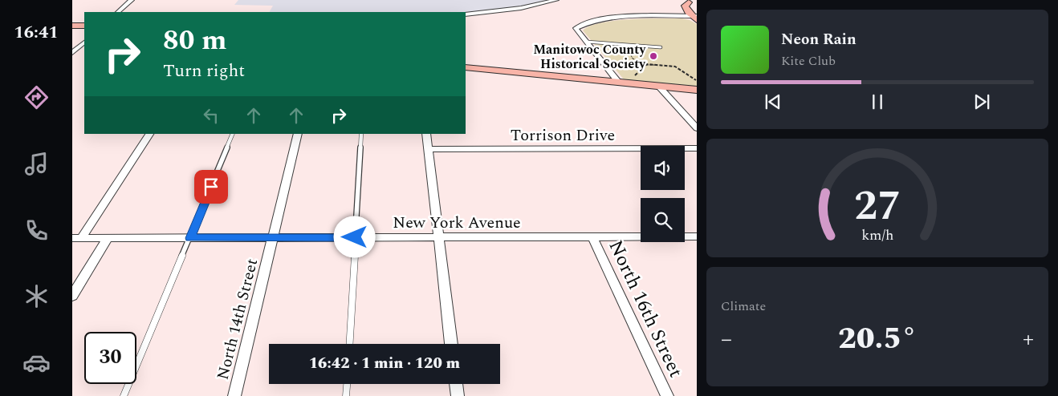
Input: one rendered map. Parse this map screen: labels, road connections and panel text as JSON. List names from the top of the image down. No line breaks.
{"streets":{"street":["Torrison Drive","New York Avenue","North 16th Street","North 14th Street"]},"crossings":[["New York Avenue","North 16th Street"],["New York Avenue","North 14th Street"]],"places":["Manitowoc County Historical Society"],"page":{"tabs":"16:41","turn":["80 m","Turn right"],"song":["Neon Rain","Kite Club"],"tile":"Climate","heat":["−","20.5°","+"],"limit":"30","trip":"16:42 · 1 min · 120 m","gauge":["27","km/h"]}}
